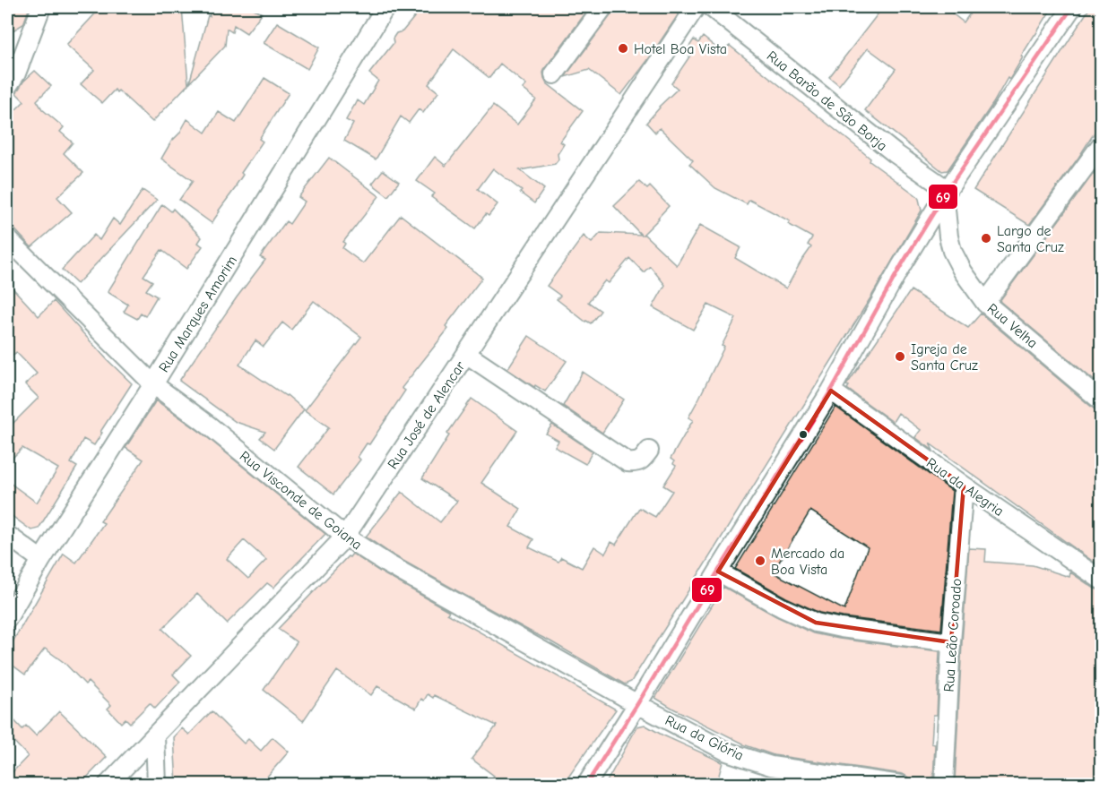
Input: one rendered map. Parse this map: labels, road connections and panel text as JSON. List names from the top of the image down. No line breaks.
{"streets":{"street":["Rua Barão de São Borja","Rua Marques Amorim","Rua Velha","Rua José de Alencar","Rua da Alegria","Rua Visconde de Goiana","Rua Leão Coroado","Rua da Glória"]},"crossings":[["Rua Barão de São Borja","Rua Velha"],["Rua Marques Amorim","Rua Visconde de Goiana"],["Rua José de Alencar","Rua Visconde de Goiana"],["Rua da Alegria","Rua Leão Coroado"],["Rua Visconde de Goiana","Rua da Glória"]],"places":["Hotel Boa Vista","Largo de Santa Cruz","Igreja de Santa Cruz","Mercado da Boa Vista"],"lines":["transit line 69"]}
